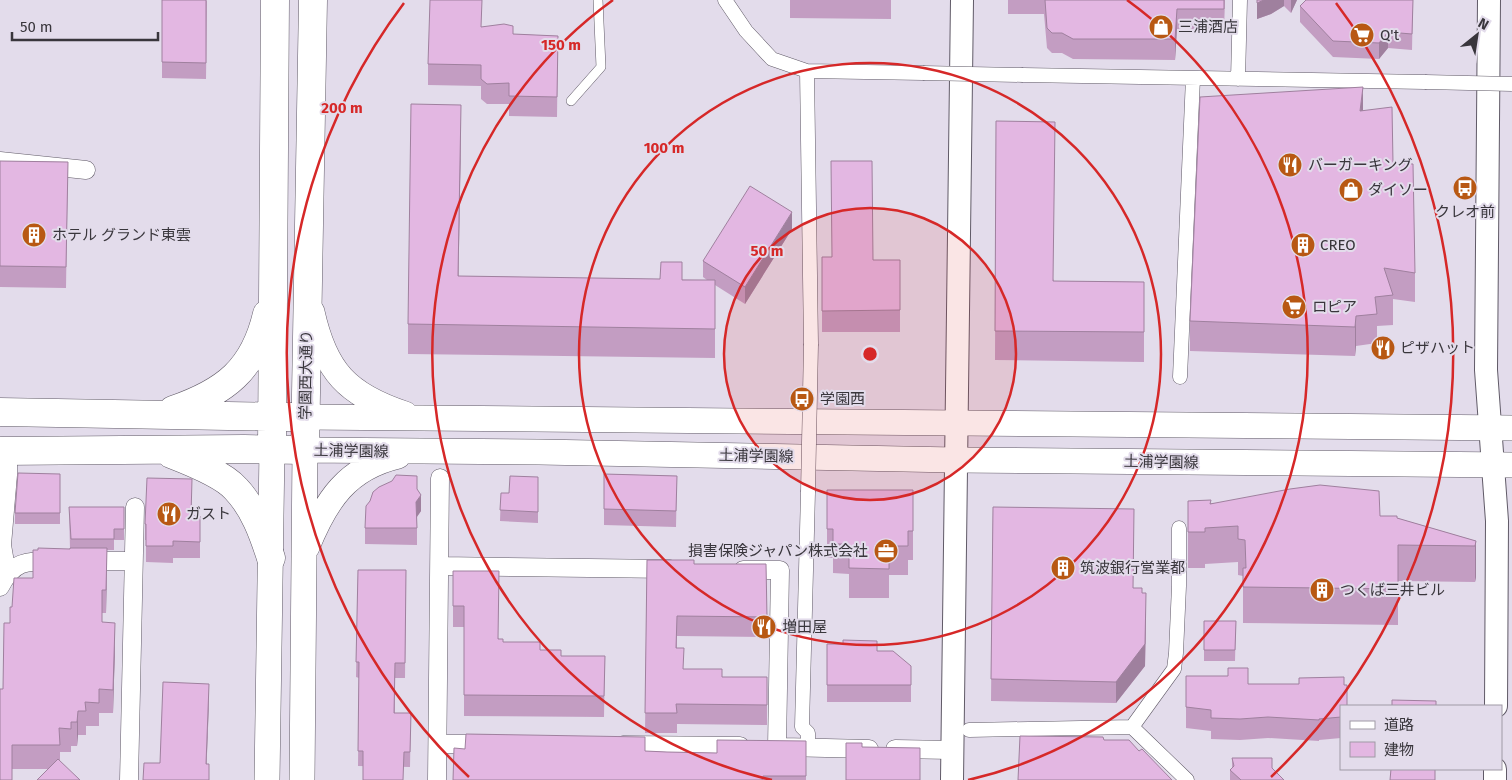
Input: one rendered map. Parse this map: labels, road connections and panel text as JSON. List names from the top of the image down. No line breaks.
{"streets":{"highway":["学園西大通り","土浦学園線"]},"crossings":[["学園西大通り","土浦学園線"]],"places":{"shop":["三浦酒店","ダイソー"],"supermarket":["Q't","ロピア"],"restaurant":["バーガーキング","ピザハット","ガスト","増田屋"],"bus stop":["クレオ前","学園西"],"building":["ホテル グランド東雲","CREO","筑波銀行営業都","つくば三井ビル"],"office":["損害保険ジャパン株式会社"]},"legend":["道路","建物"],"scale_bar":"50 m","north":"top right","rings":["150 m","200 m","100 m","50 m"]}
